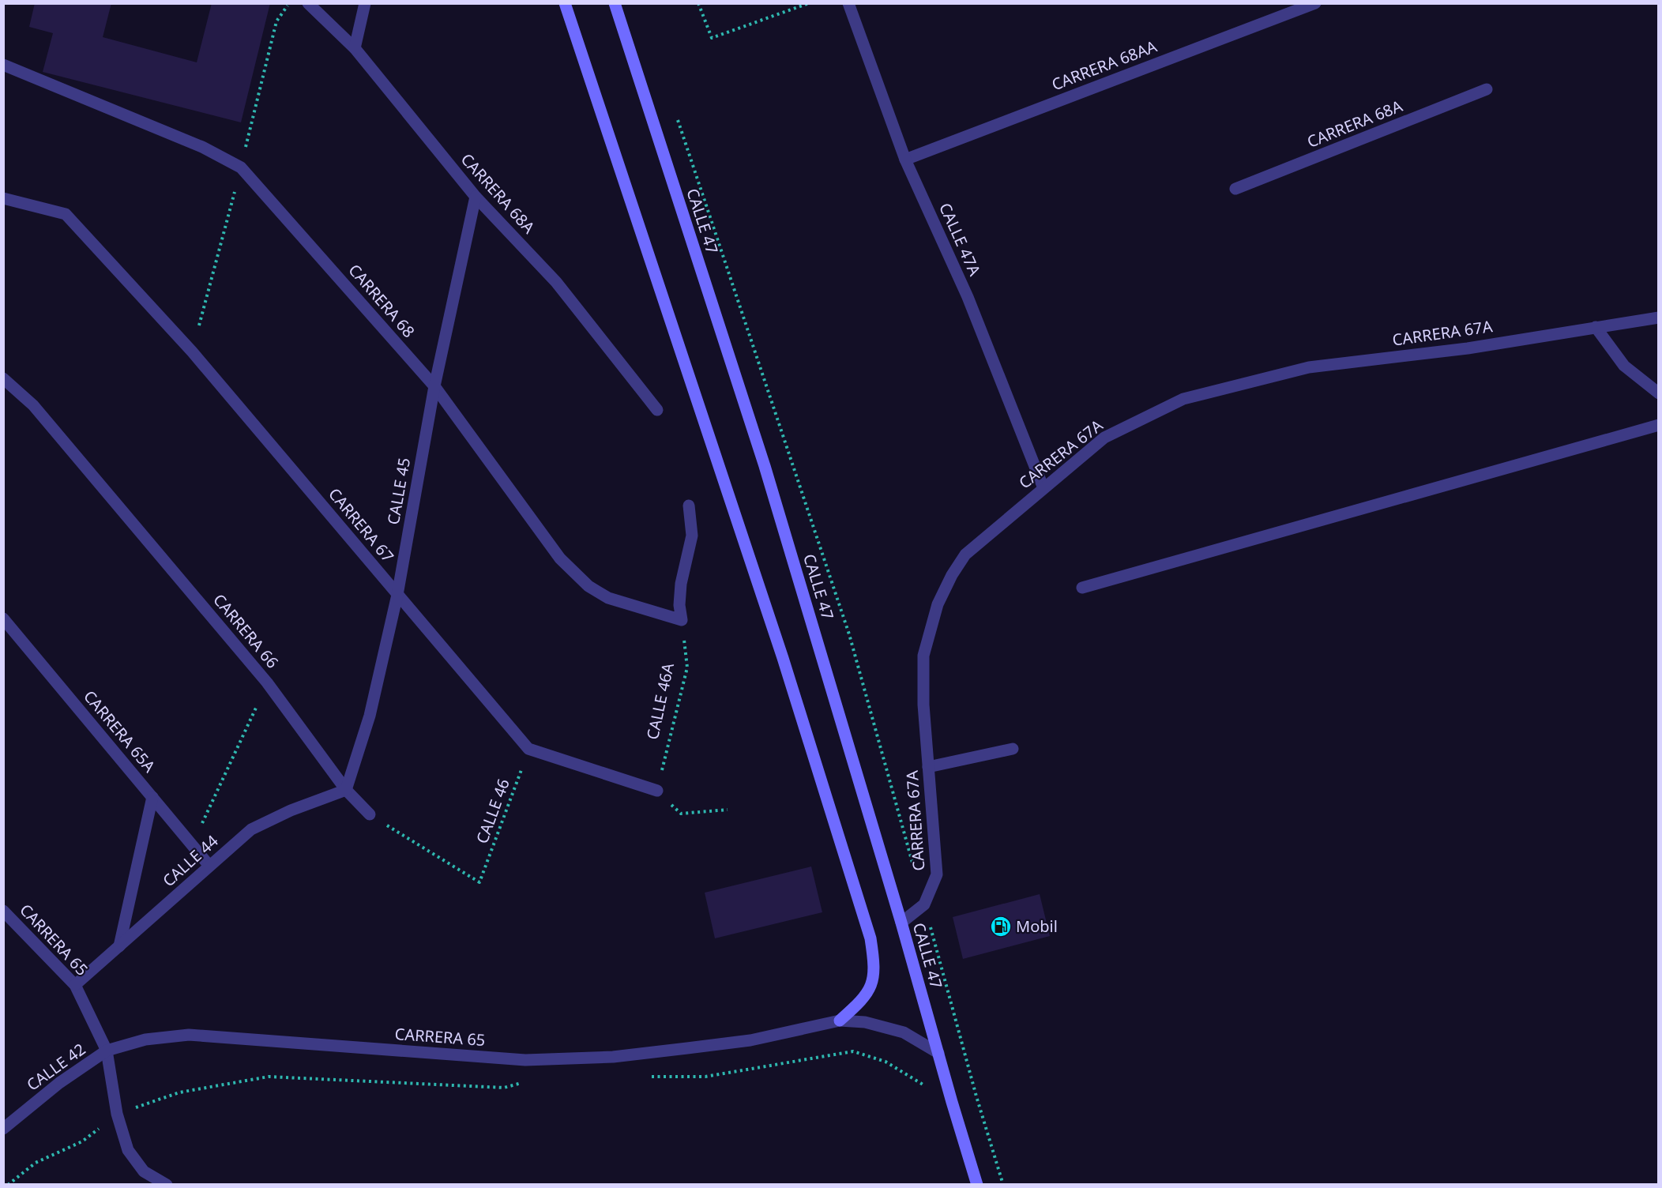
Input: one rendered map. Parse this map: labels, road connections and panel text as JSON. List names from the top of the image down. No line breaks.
{"streets":{"main road":["CALLE 47"],"street":["CARRERA 68AA","CARRERA 68A","CALLE 47A","CARRERA 68","CARRERA 67A","CALLE 45","CARRERA 67","CARRERA 66","CARRERA 65A","CALLE 44","CARRERA 65","CALLE 42"],"path":["CALLE 46A","CALLE 46"]},"crossings":[["CARRERA 68AA","CALLE 47A"],["CARRERA 68A","CALLE 45"],["CALLE 47","CARRERA 67A"],["CALLE 47","CARRERA 65"],["CALLE 47A","CARRERA 67A"],["CARRERA 68","CALLE 45"],["CARRERA 68","CALLE 46A"],["CALLE 45","CARRERA 67"],["CALLE 45","CARRERA 66"],["CALLE 45","CALLE 44"],["CARRERA 67","CALLE 46"],["CARRERA 66","CALLE 46"],["CARRERA 66","CALLE 44"],["CARRERA 65A","CALLE 44"],["CALLE 44","CARRERA 65"],["CARRERA 65","CALLE 42"]],"places":{"fuel station":["Mobil"]}}
